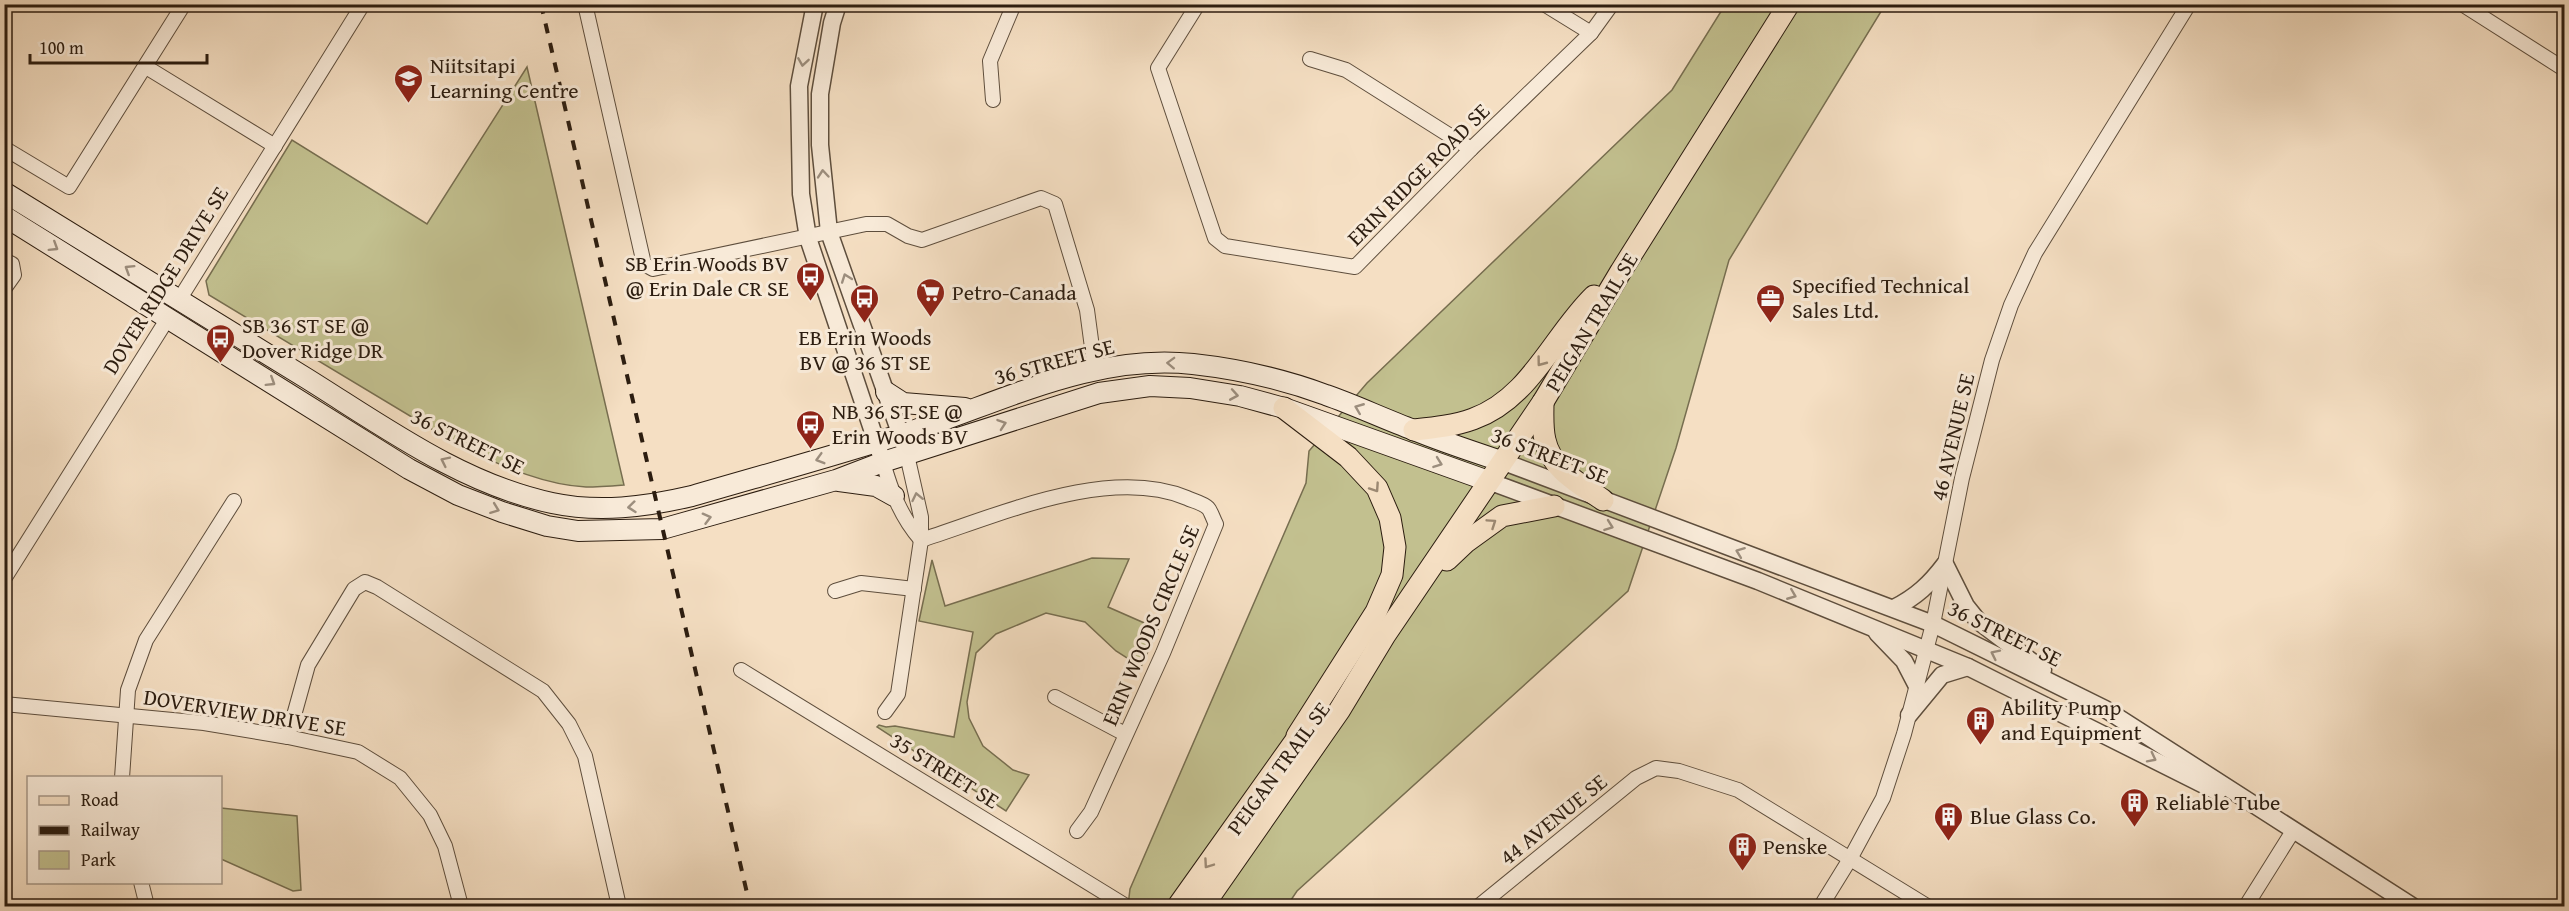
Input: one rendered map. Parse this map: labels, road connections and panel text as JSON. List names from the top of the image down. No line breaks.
{"streets":{"main road":["PEIGAN TRAIL SE","36 STREET SE"],"street":["ERIN RIDGE ROAD SE","DOVER RIDGE DRIVE SE","46 AVENUE SE","ERIN WOODS CIRCLE SE","DOVERVIEW DRIVE SE","35 STREET SE","44 AVENUE SE"]},"crossings":[["DOVER RIDGE DRIVE SE","36 STREET SE"],["PEIGAN TRAIL SE","36 STREET SE"],["36 STREET SE","46 AVENUE SE"],["46 AVENUE SE","44 AVENUE SE"]],"places":{"school or university":["Niitsitapi Learning Centre"],"bus stop":["SB Erin Woods BV @ Erin Dale CR SE","EB Erin Woods BV @ 36 ST SE","SB 36 ST SE @ Dover Ridge DR","NB 36 ST SE @ Erin Woods BV"],"supermarket":["Petro-Canada"],"office":["Specified Technical Sales Ltd."],"building":["Ability Pump and Equipment","Reliable Tube","Blue Glass Co.","Penske"]},"legend":["Road","Railway","Park"],"scale_bar":"100 m"}
